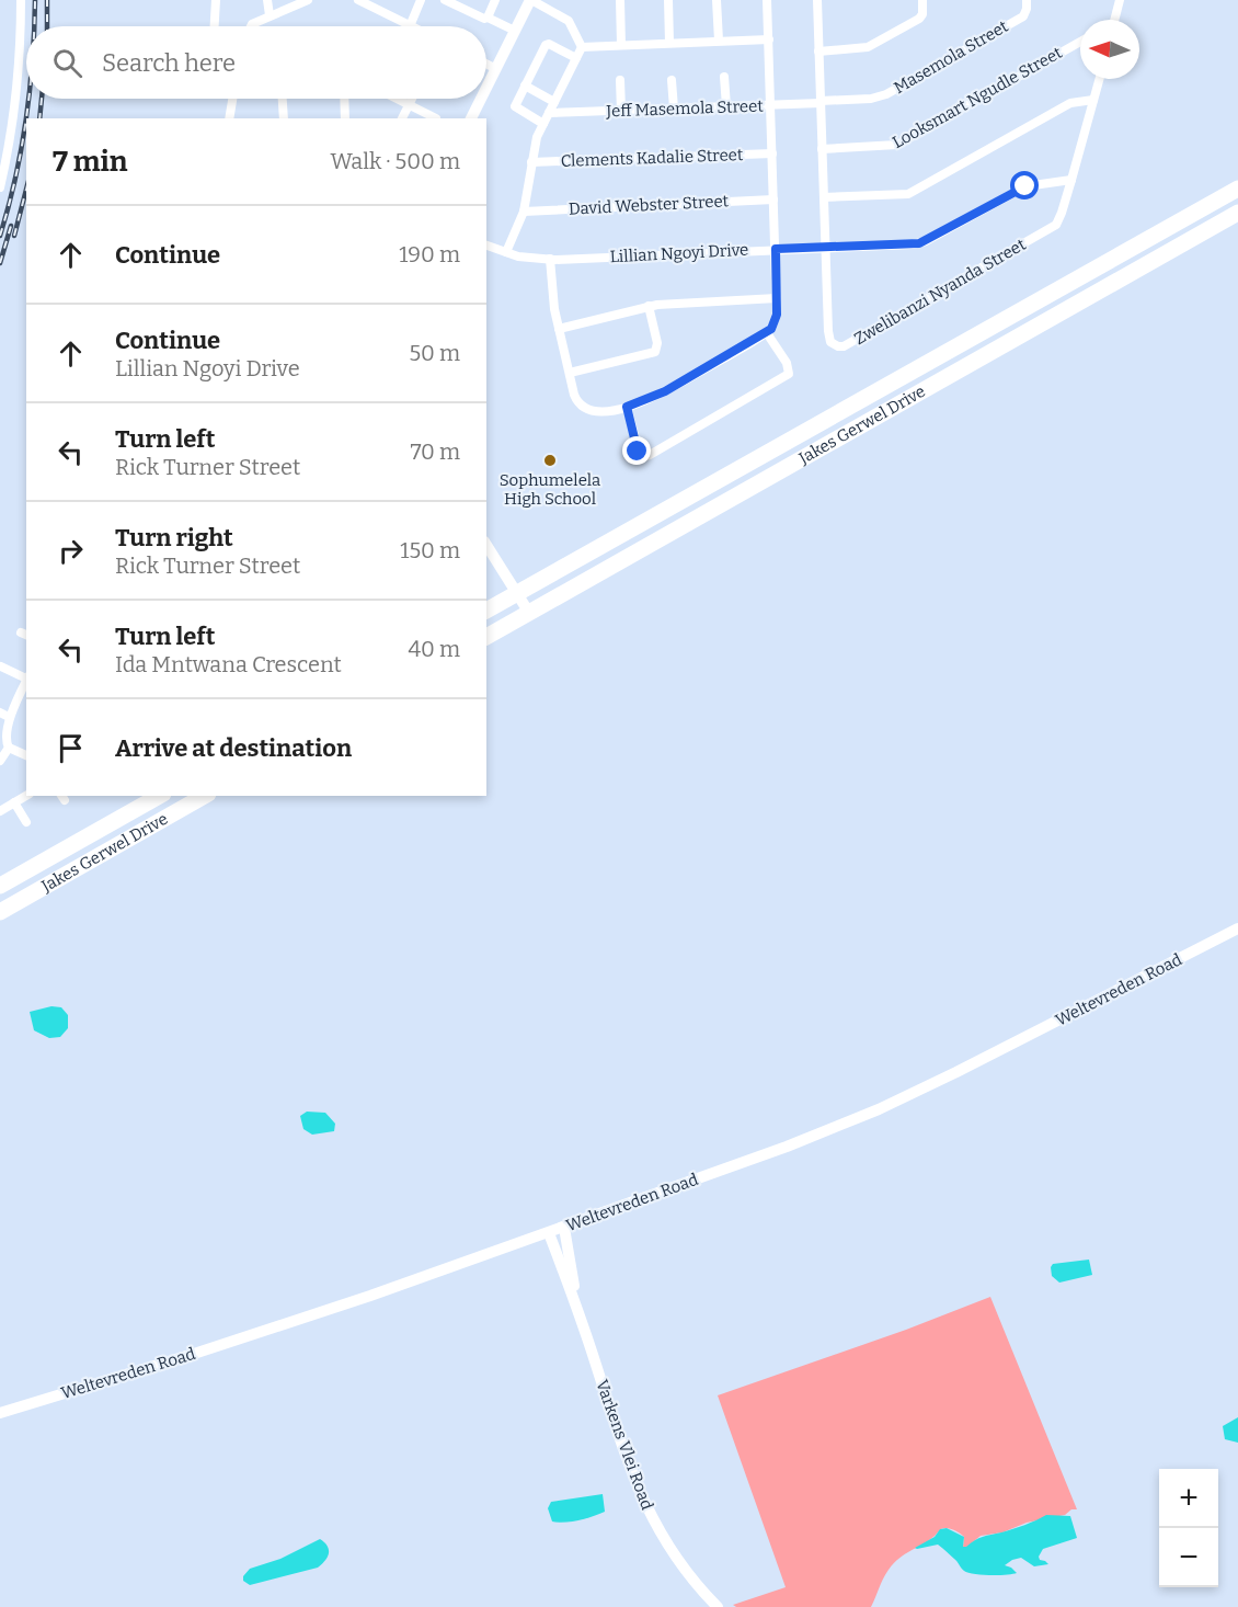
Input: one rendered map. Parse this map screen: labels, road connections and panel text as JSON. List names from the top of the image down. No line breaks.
{"streets":{"highway":["Jakes Gerwel Drive"],"street":["Masemola Street","Looksmart Ngudle Street","Jeff Masemola Street","Clements Kadalie Street","David Webster Street","Lillian Ngoyi Drive","Zwelibanzi Nyanda Street","Weltevreden Road","Varkens Vlei Road"]},"crossings":[["Masemola Street","Jeff Masemola Street"],["Lillian Ngoyi Drive","Zwelibanzi Nyanda Street"],["Weltevreden Road","Varkens Vlei Road"]],"places":["Sophumelela High School"],"north":"left","page":{"search":"Search here","heading":["7 min","Walk · 500 m"],"list":[["Continue","190 m"],["Continue","Lillian Ngoyi Drive","50 m"],["Turn left","Rick Turner Street","70 m"],["Turn right","Rick Turner Street","150 m"],["Turn left","Ida Mntwana Crescent","40 m"],"Arrive at destination"],"map_buttons":["+","−"]}}
